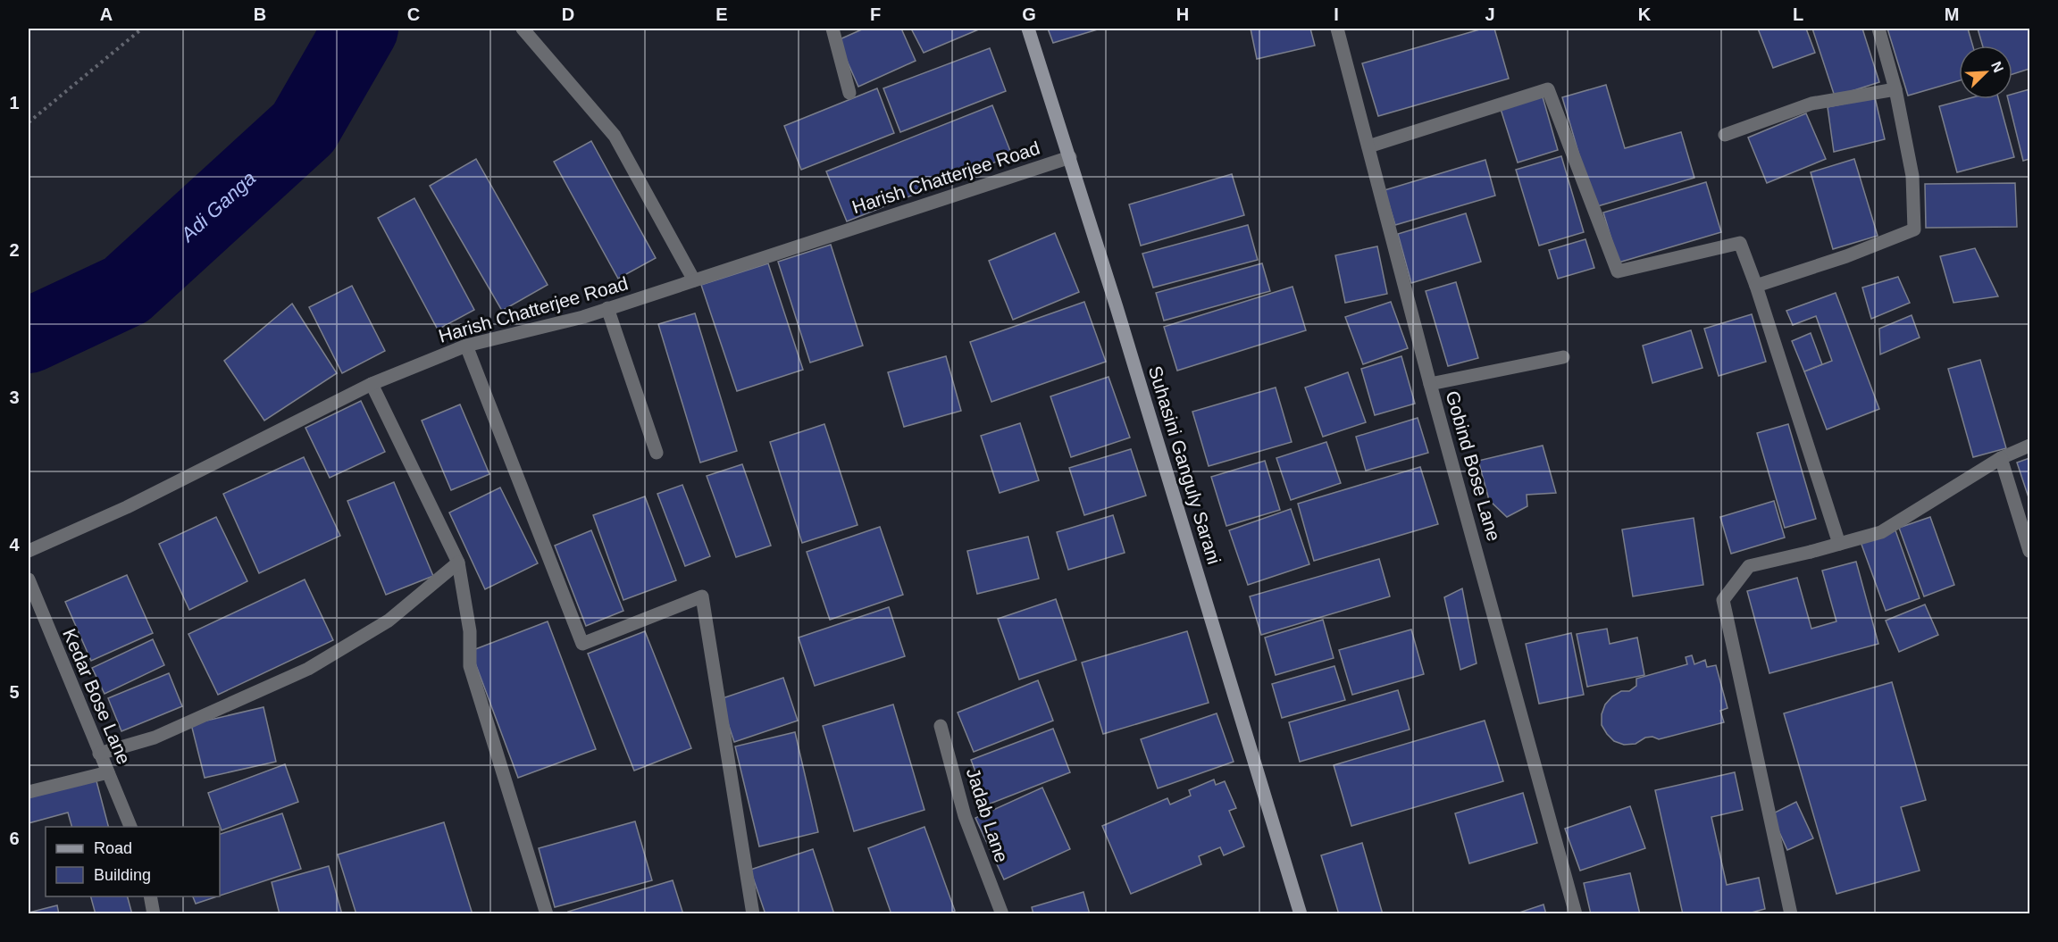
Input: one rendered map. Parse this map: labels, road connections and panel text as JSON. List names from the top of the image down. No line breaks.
{"streets":{"street":["Harish Chatterjee Road","Suhasini Ganguly Sarani","Gobind Bose Lane","Kedar Bose Lane","Jadab Lane"]},"crossings":[["Harish Chatterjee Road","Suhasini Ganguly Sarani"]],"water":["Adi Ganga"],"legend":["Road","Building"],"north":"top right","grid":{"columns":["A","B","C","D","E","F","G","H","I","J","K","L","M"],"rows":["1","2","3","4","5","6"]}}
